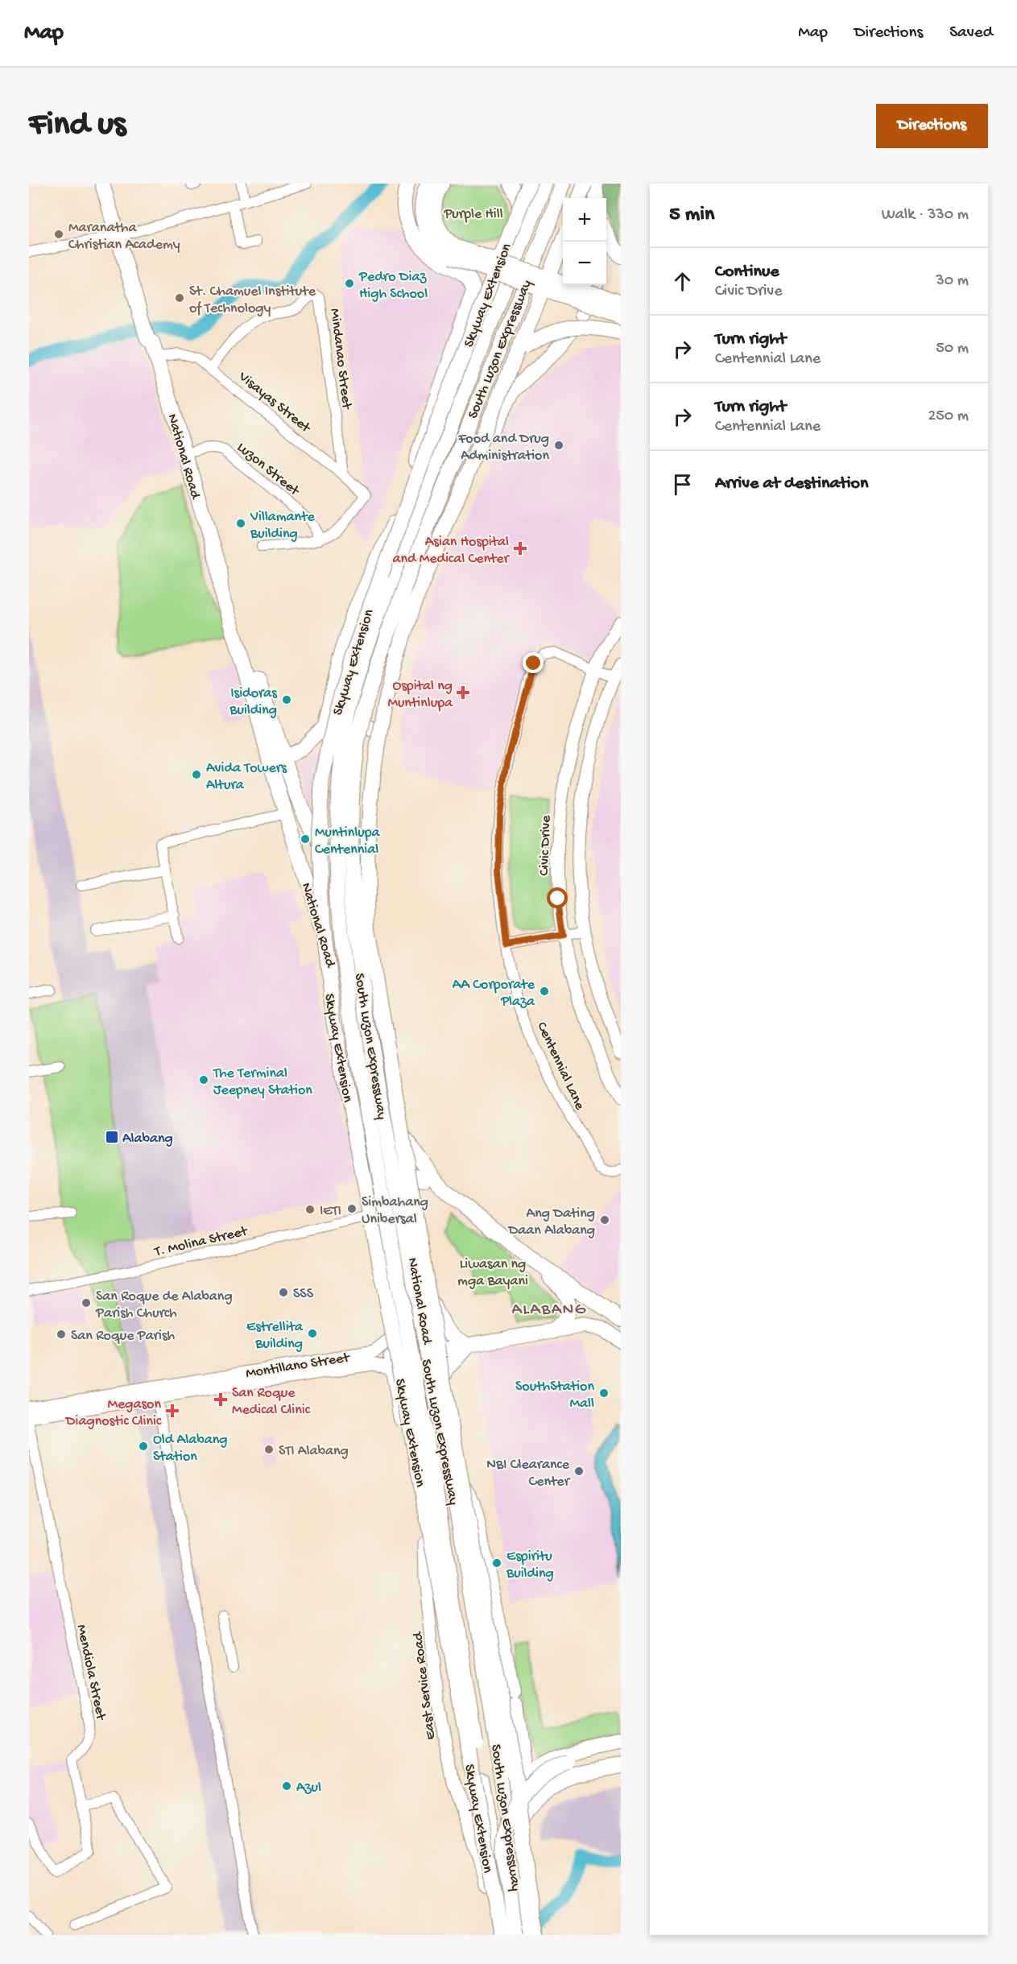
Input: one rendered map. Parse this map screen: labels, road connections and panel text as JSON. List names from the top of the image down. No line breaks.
{"streets":{"highway":["Skyway Extension","South Luzon Expressway","National Road"],"main road":["Civic Drive","Montillano Street","East Service Road"],"street":["Mindanao Street","Visayas Street","Luzon Street","Centennial Lane","T. Molina Street","Mendiola Street"]},"crossings":[["South Luzon Expressway","National Road"],["Mindanao Street","Visayas Street"],["Visayas Street","National Road"],["Visayas Street","Luzon Street"],["National Road","Luzon Street"],["National Road","T. Molina Street"],["National Road","Montillano Street"],["Civic Drive","Centennial Lane"]],"districts":["ALABANG"],"parks":["Purple Hill","Liwasan ng mga Bayani"],"places":{"other":["Maranatha Christian Academy","Pedro Diaz High School","St. Chamuel Institute of Technology","Food and Drug Administration","Villamante Building","Isidoras Building","Avida Towers Altura","Muntinlupa Centennial","AA Corporate Plaza","The Terminal Jeepney Station","Simbahang Unibersal","IETI","Ang Dating Daan Alabang","SSS","San Roque de Alabang Parish Church","Estrellita Building","San Roque Parish","SouthStation Mall","Old Alabang Station","STI Alabang","NBI Clearance Center","Espiritu Building","Azul"],"health":["Asian Hospital and Medical Center","Ospital ng Muntinlupa","San Roque Medical Clinic","Megason Diagnostic Clinic"],"transit":["Alabang"]},"page":{"header":"Map","nav":["Map","Directions","Saved"],"buttons":"Directions","title":"Find us","heading":["5 min","Walk · 330 m"],"map_buttons":["+","−"],"list":[["Continue","Civic Drive","30 m"],["Turn right","Centennial Lane","50 m"],["Turn right","Centennial Lane","250 m"],"Arrive at destination"]}}
